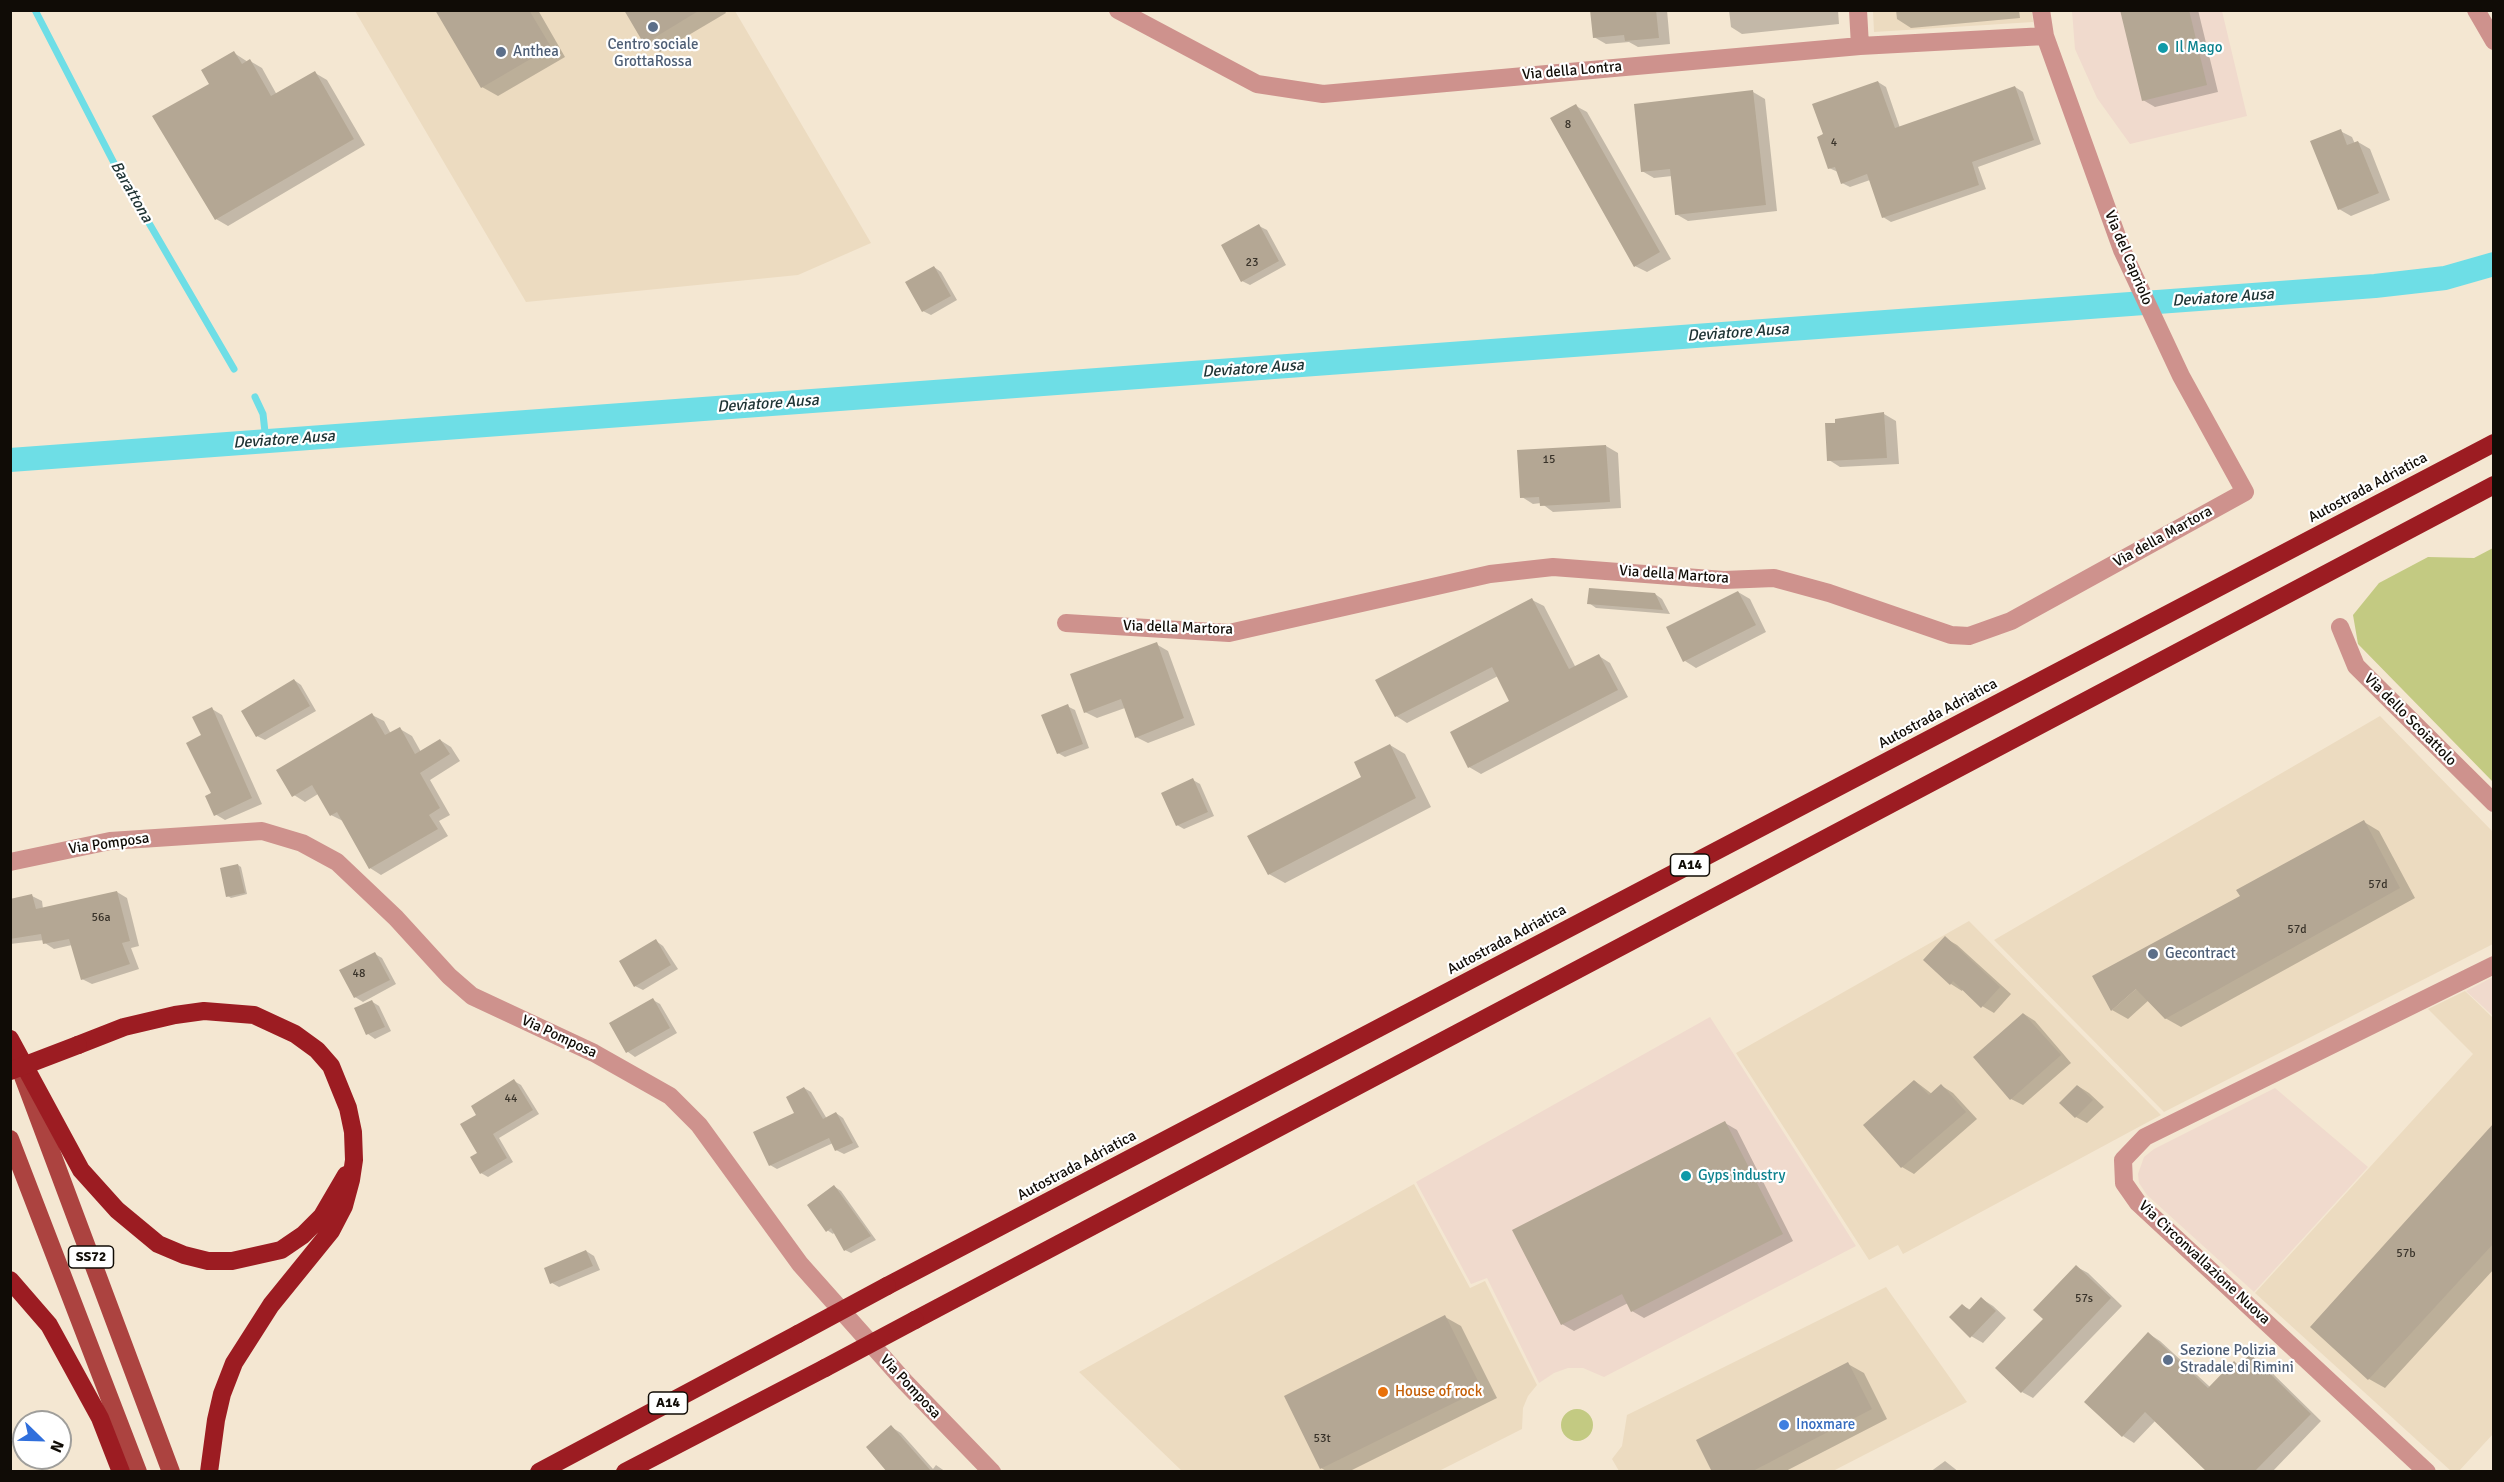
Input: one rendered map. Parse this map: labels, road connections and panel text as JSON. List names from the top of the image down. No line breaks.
{"streets":{"highway":["Autostrada Adriatica","A14"],"main road":["SS72"],"street":["Via della Lontra","Via del Capriolo","Via della Martora","Via dello Scoiattolo","Via Pomposa","Via Circonvallazione Nuova"]},"crossings":[["Via della Lontra","Via del Capriolo"],["Via del Capriolo","Via della Martora"]],"water":["Barattona","Deviatore Ausa"],"places":["Centro sociale GrottaRossa","Il Mago","Anthea","Gecontract","Gyps industry","Sezione Polizia Stradale di Rimini","House of rock","Inoxmare"],"house_numbers":["8","4","23","15","57d","56a","57d","48","44","57b","57s","53t"],"north":"bottom right"}
